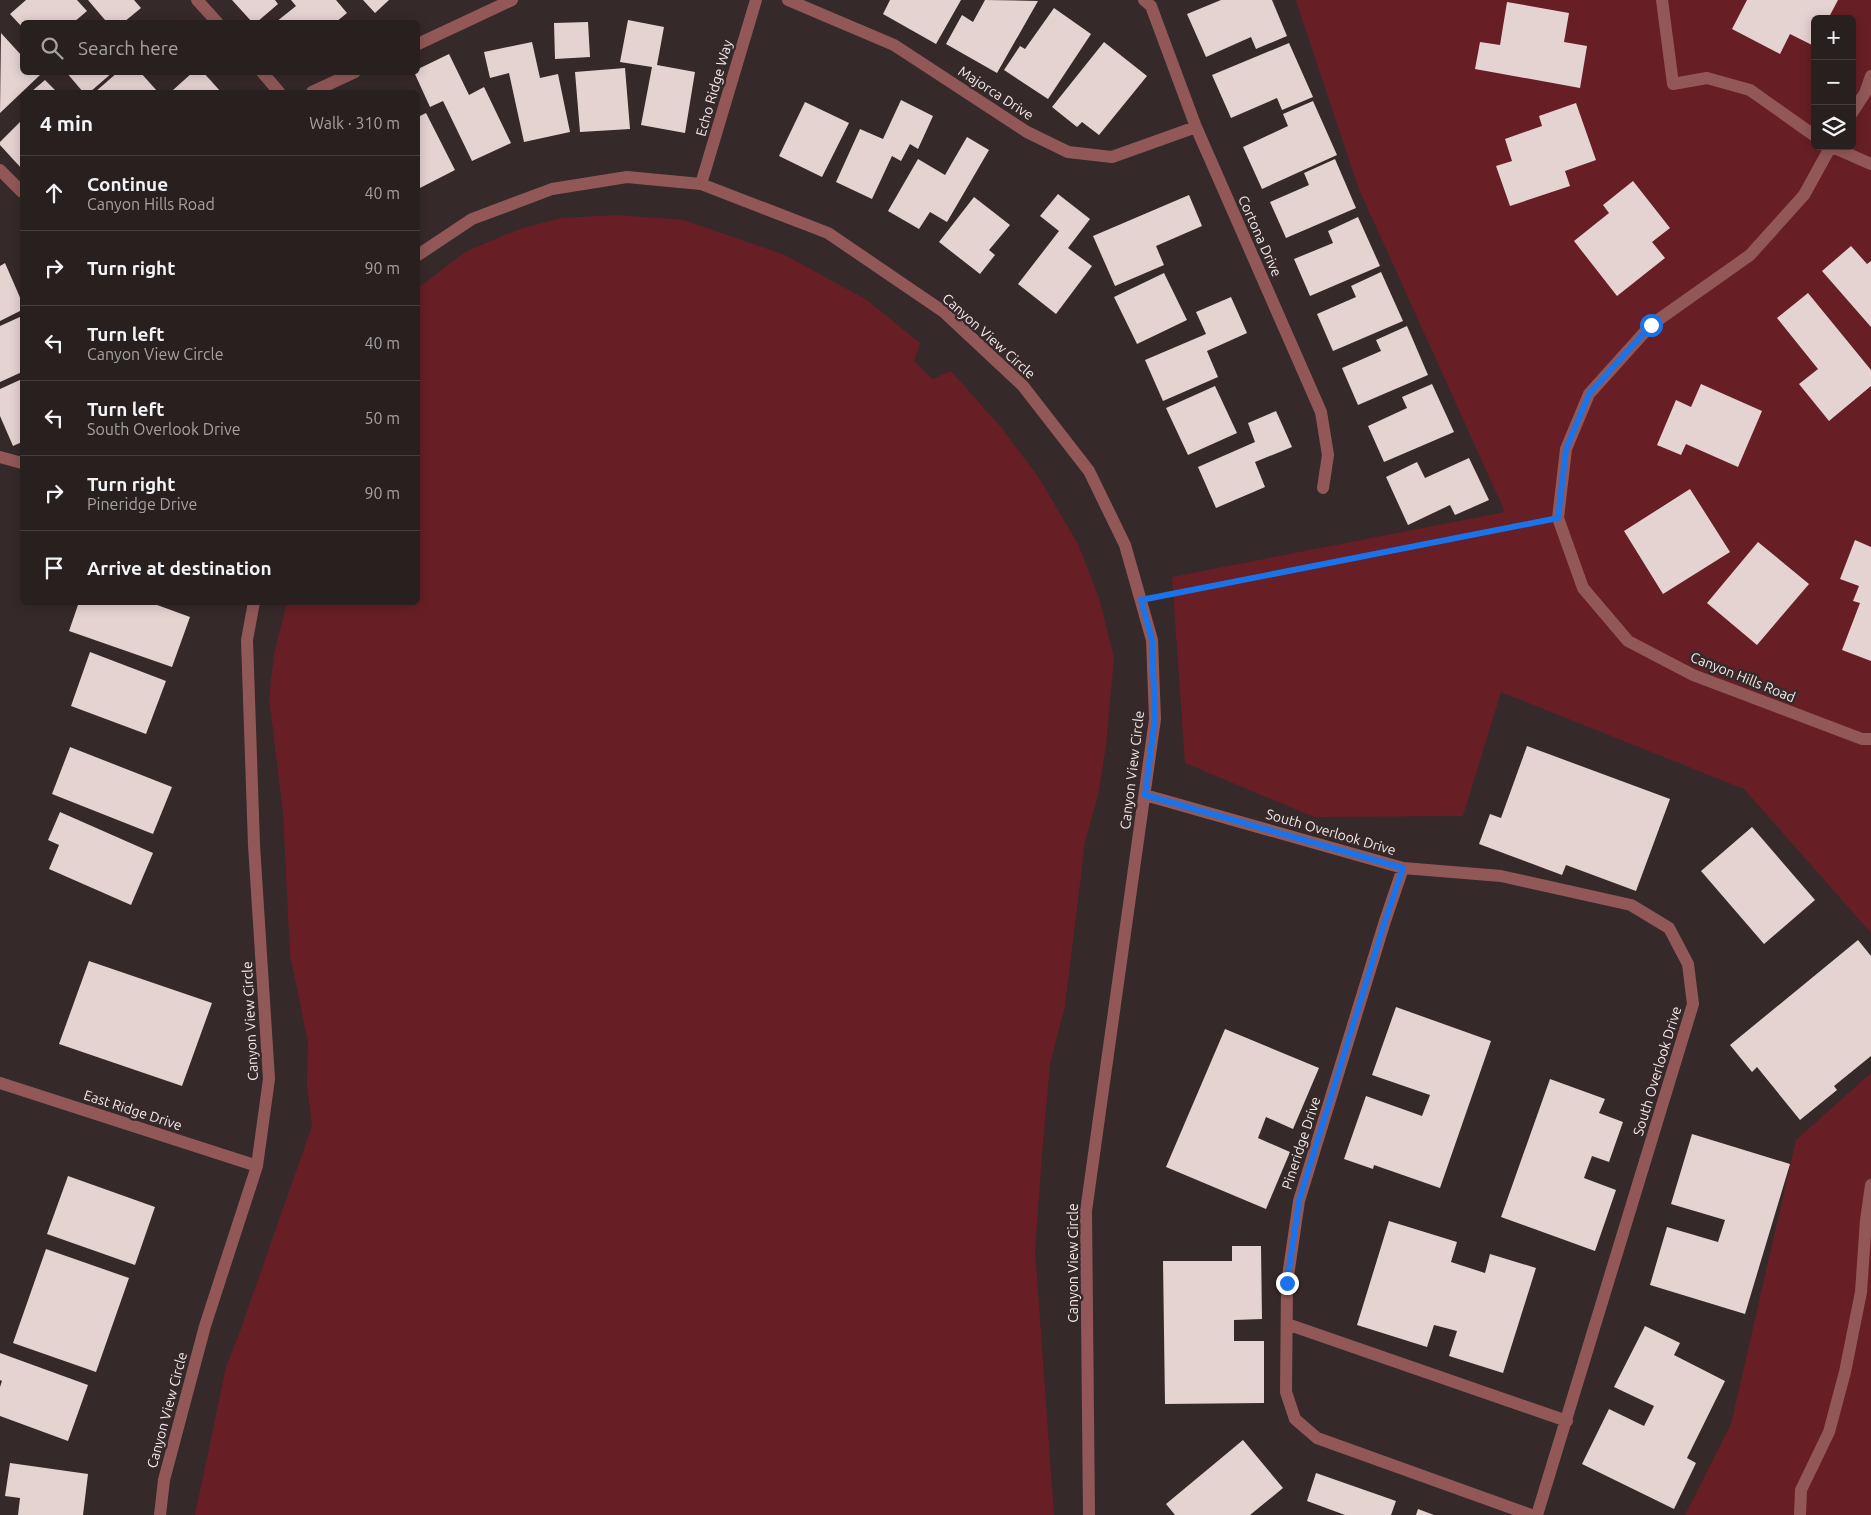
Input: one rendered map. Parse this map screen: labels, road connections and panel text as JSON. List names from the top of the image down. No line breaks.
{"streets":{"street":["Echo Ridge Way","Majorca Drive","Cortona Drive","Canyon View Circle","Canyon Hills Road","South Overlook Drive","East Ridge Drive","Pineridge Drive"]},"crossings":[["Echo Ridge Way","Canyon View Circle"],["Majorca Drive","Cortona Drive"],["Canyon View Circle","South Overlook Drive"],["Canyon View Circle","East Ridge Drive"],["South Overlook Drive","Pineridge Drive"]],"page":{"map_buttons":["+","−"],"search":"Search here","heading":["4 min","Walk · 310 m"],"list":[["Continue","Canyon Hills Road","40 m"],["Turn right","90 m"],["Turn left","Canyon View Circle","40 m"],["Turn left","South Overlook Drive","50 m"],["Turn right","Pineridge Drive","90 m"],"Arrive at destination"]}}
